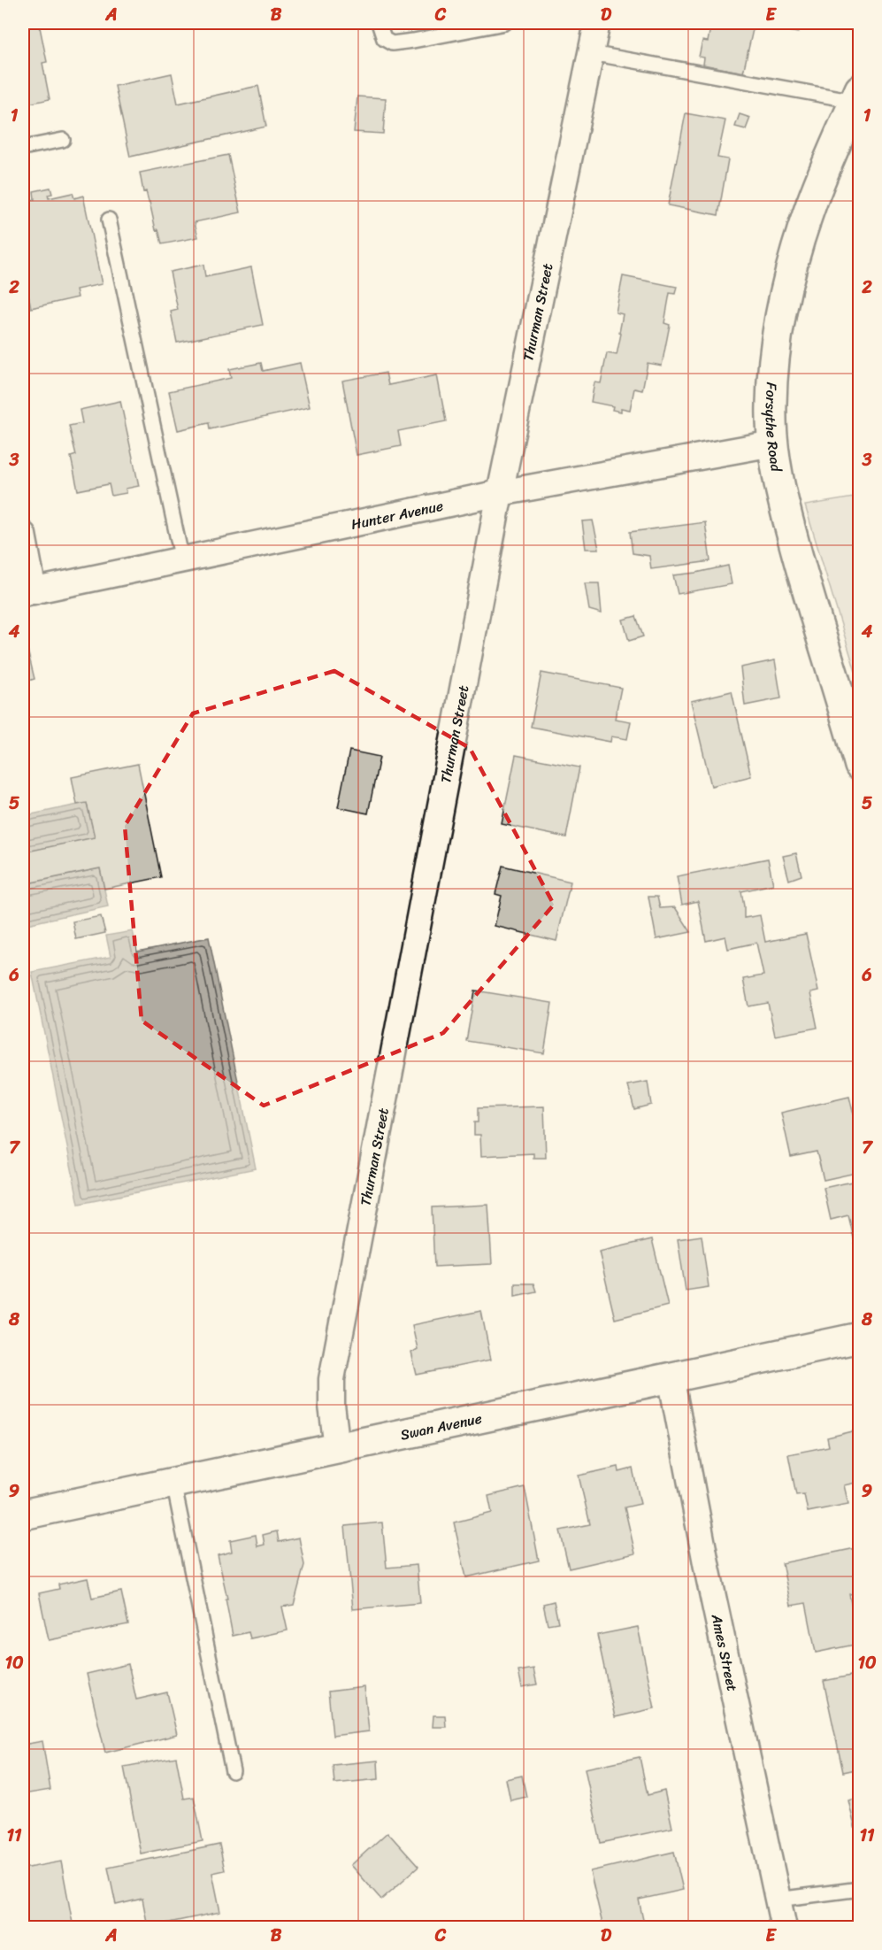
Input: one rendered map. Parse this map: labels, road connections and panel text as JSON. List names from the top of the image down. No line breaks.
{"streets":{"street":["Thurman Street","Forsythe Road","Hunter Avenue","Swan Avenue","Ames Street"]},"crossings":[["Thurman Street","Hunter Avenue"],["Thurman Street","Swan Avenue"],["Forsythe Road","Hunter Avenue"],["Swan Avenue","Ames Street"]],"grid":{"columns":["A","B","C","D","E"],"rows":["1","2","3","4","5","6","7","8","9","10","11"]}}
